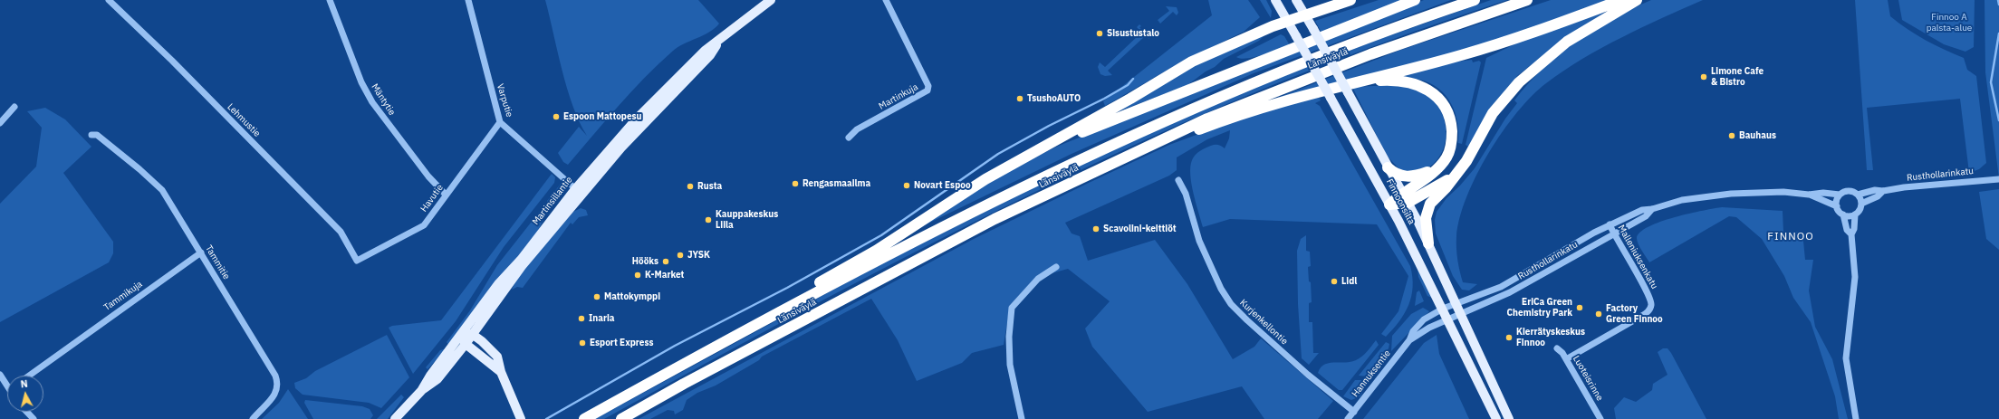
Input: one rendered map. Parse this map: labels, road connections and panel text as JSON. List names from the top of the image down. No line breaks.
{"streets":{"highway":["Länsiväylä"],"main road":["Martinsillantie","Finnoonsilta"],"street":["Martinkuja","Mäntytie","Varputie","Lehmustie","Rusthollarinkatu","Havutie","Malleniuksenkatu","Tammitie","Tammikuja","Kurjenkellontie","Hannuksentie","Luoteisrinne"]},"crossings":[["Mäntytie","Havutie"],["Varputie","Havutie"],["Varputie","Martinsillantie"],["Lehmustie","Havutie"],["Rusthollarinkatu","Finnoonsilta"],["Rusthollarinkatu","Malleniuksenkatu"],["Rusthollarinkatu","Hannuksentie"],["Finnoonsilta","Hannuksentie"],["Malleniuksenkatu","Luoteisrinne"],["Tammitie","Tammikuja"],["Kurjenkellontie","Hannuksentie"]],"districts":["FINNOO"],"parks":["Finnoo A palsta-alue"],"places":["Sisustustalo","Limone Cafe & Bistro","TsushoAUTO","Espoon Mattopesu","Bauhaus","Rengasmaailma","Novart Espoo","Rusta","Kauppakeskus Liila","Scavolini-keittiöt","JYSK","Hööks","K-Market","Lidl","Mattokymppi","EriCa Green Chemistry Park","Factory Green Finnoo","Inaria","Kierrätyskeskus Finnoo","Esport Express"],"north":"top"}
